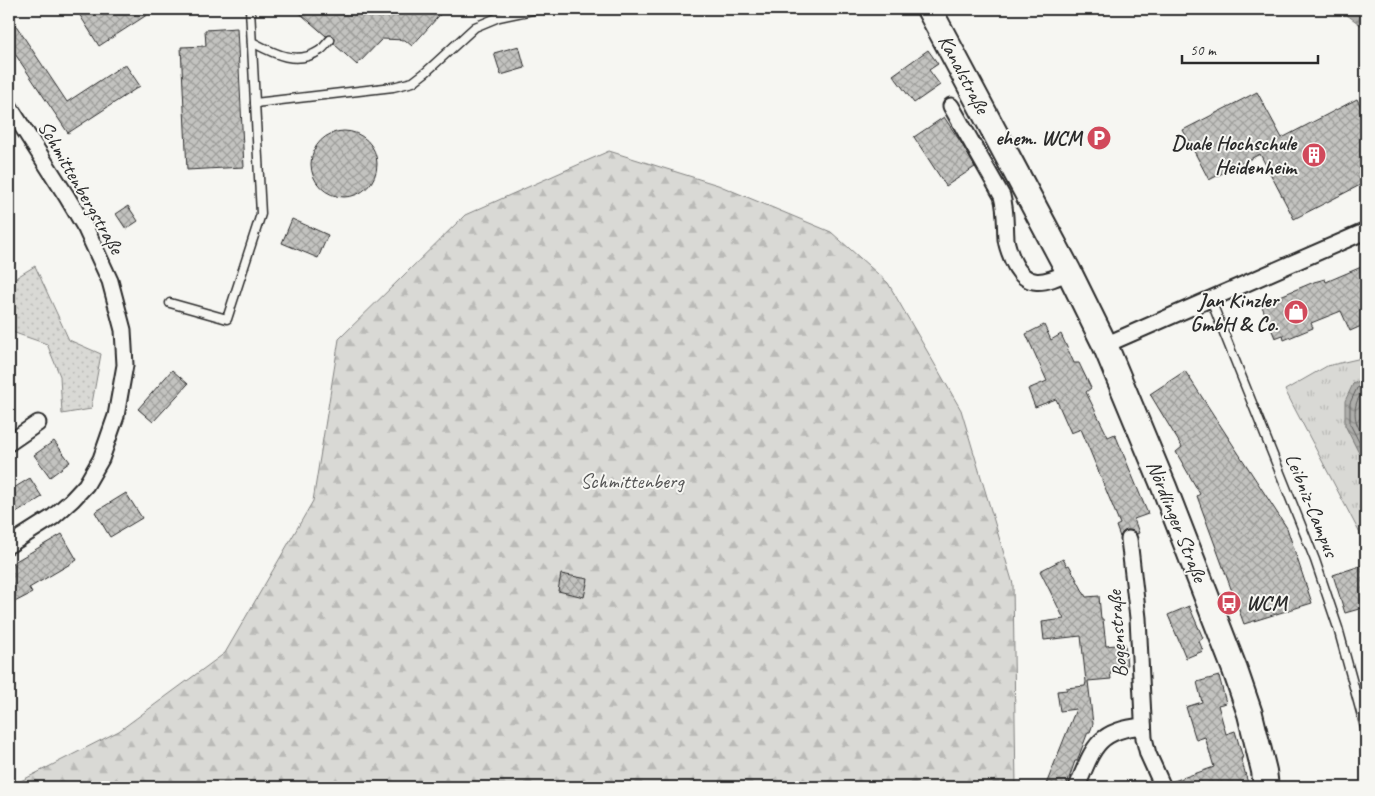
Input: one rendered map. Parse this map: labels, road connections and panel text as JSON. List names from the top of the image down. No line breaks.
{"streets":{"main road":["Kanalstraße","Nördlinger Straße"],"street":["Schmittenbergstraße","Bogenstraße"],"lane":["Leibniz-Campus"]},"crossings":[["Kanalstraße","Nördlinger Straße"]],"parks":["Schmittenberg"],"places":{"parking":["ehem. WCM"],"building":["Duale Hochschule Heidenheim"],"shop":["Jan Kinzler GmbH & Co."],"bus stop":["WCM"]},"scale_bar":"50 m"}
